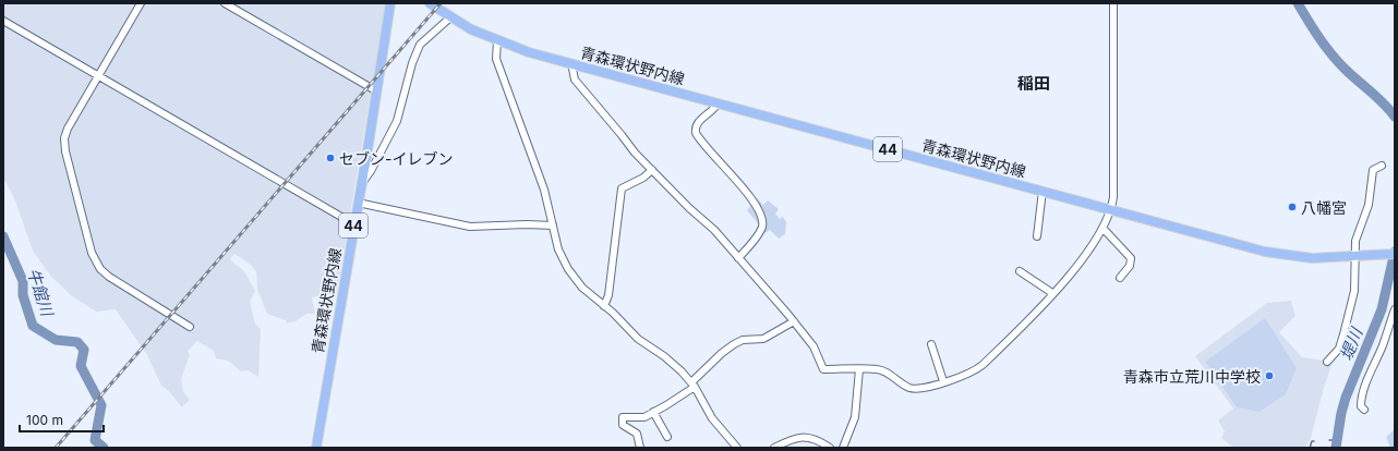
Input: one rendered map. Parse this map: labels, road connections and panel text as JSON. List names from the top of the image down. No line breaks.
{"streets":{"main road":["青森環状野内線","44"]},"districts":["稲田"],"water":["牛館川","堤川"],"places":["セブン-イレブン","八幡宮","青森市立荒川中学校"],"scale_bar":"100 m"}
